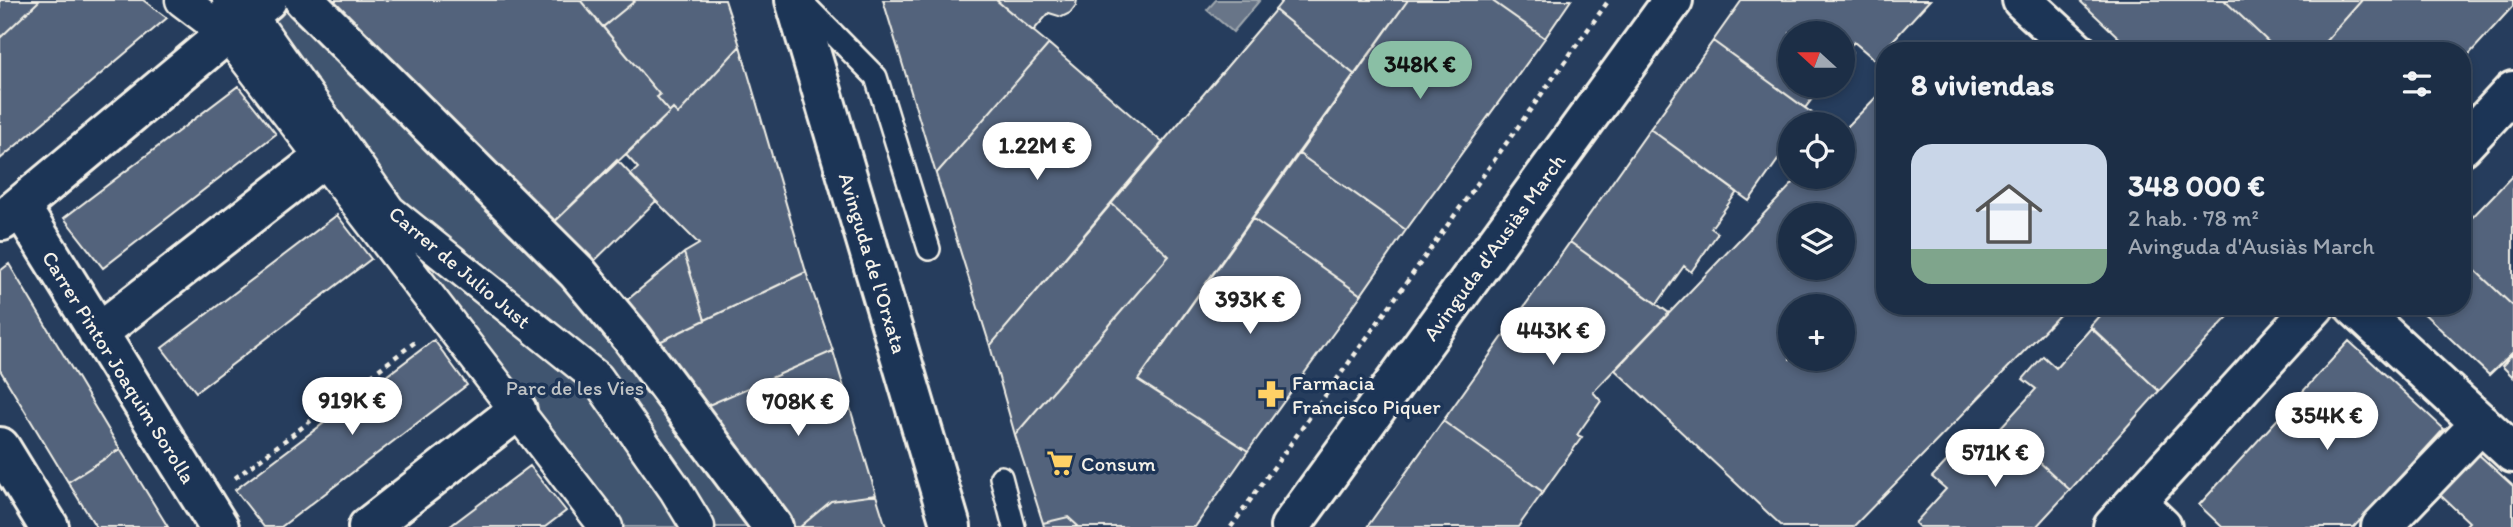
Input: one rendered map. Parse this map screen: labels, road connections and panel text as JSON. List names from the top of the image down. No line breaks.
{"streets":{"street":["Avinguda d'Ausiàs March","Avinguda de l'Orxata","Carrer de Julio Just","Carrer Pintor Joaquim Sorolla"]},"parks":["Parc de les Vies"],"places":{"pharmacy":["Farmacia Francisco Piquer"],"supermarket":["Consum"]},"north":"left","page":{"map_buttons":"+","price":["348K €","1.22M €","393K €","443K €","919K €","708K €","354K €","571K €"],"heading":"8 viviendas","list":[{"name":"348 000 €","note":"2 hab. · 78 m² · Avinguda d'Ausiàs March"}]}}
